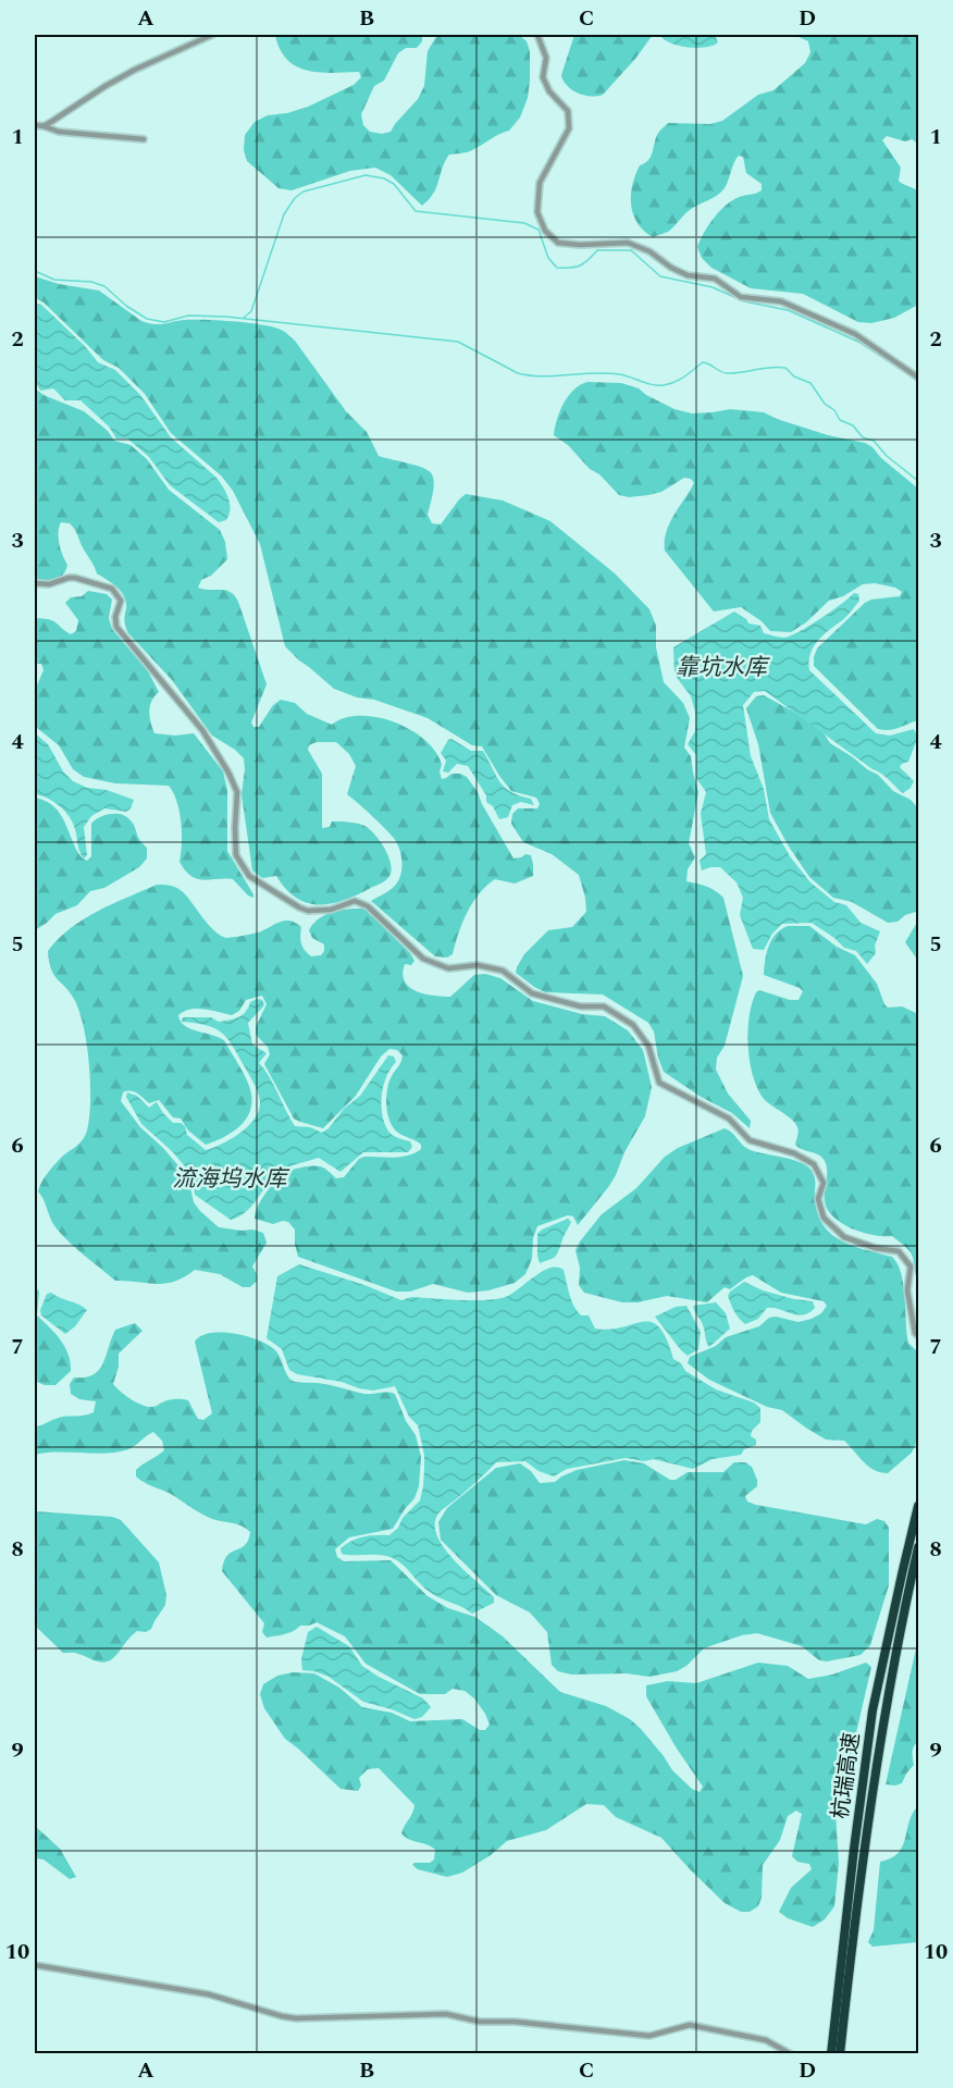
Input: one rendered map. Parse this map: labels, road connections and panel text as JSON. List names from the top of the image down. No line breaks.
{"streets":{"highway":["杭瑞高速"]},"water":["靠坑水库","流海坞水库"],"grid":{"columns":["A","B","C","D"],"rows":["1","2","3","4","5","6","7","8","9","10"]}}
